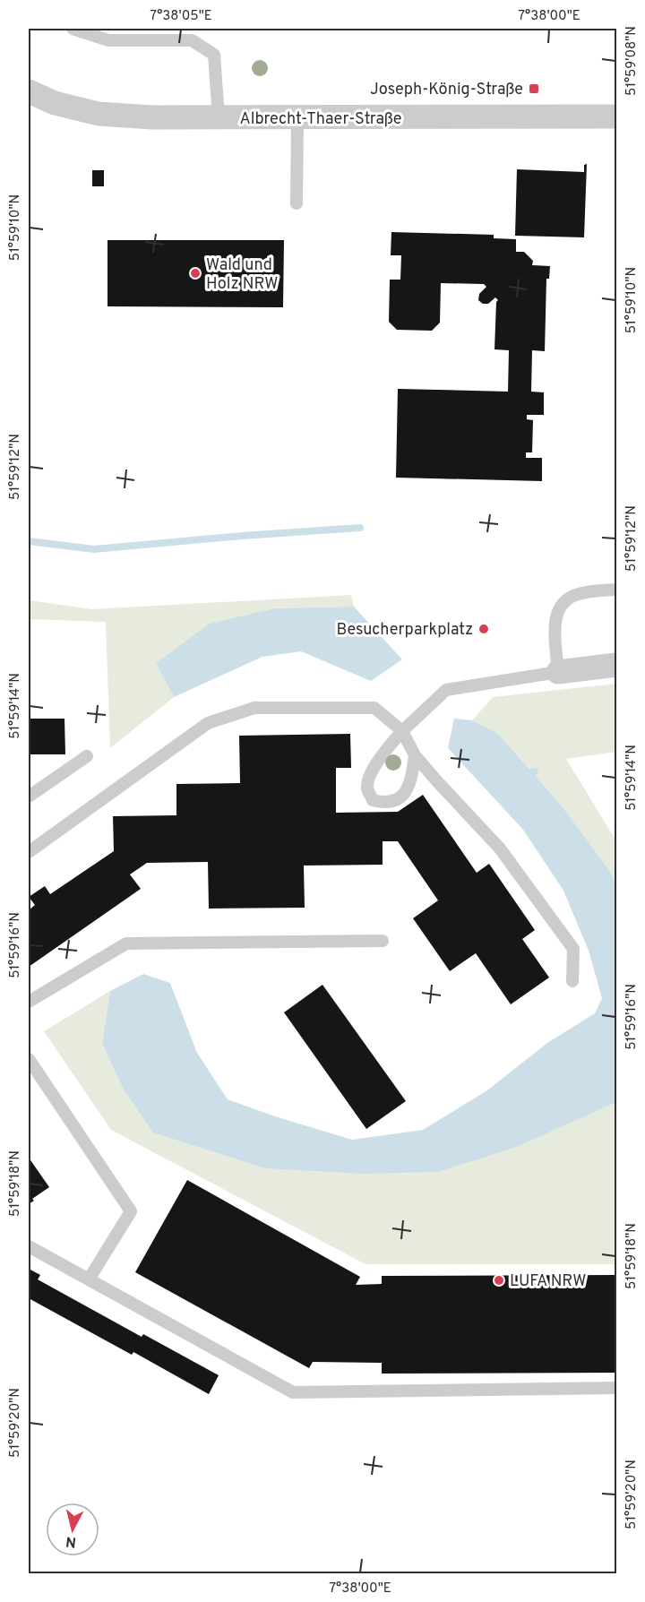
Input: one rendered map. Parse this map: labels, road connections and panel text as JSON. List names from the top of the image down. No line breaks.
{"streets":{"street":["Albrecht-Thaer-Straße"]},"places":{"transit":["Joseph-König-Straße"],"other":["Wald und Holz NRW","Besucherparkplatz","LUFA NRW"]},"north":"bottom","coordinates":["7°38'05\"E","7°38'00\"E","51°59'08\"N","51°59'10\"N","51°59'12\"N","51°59'14\"N","51°59'16\"N","51°59'18\"N","51°59'20\"N"]}
